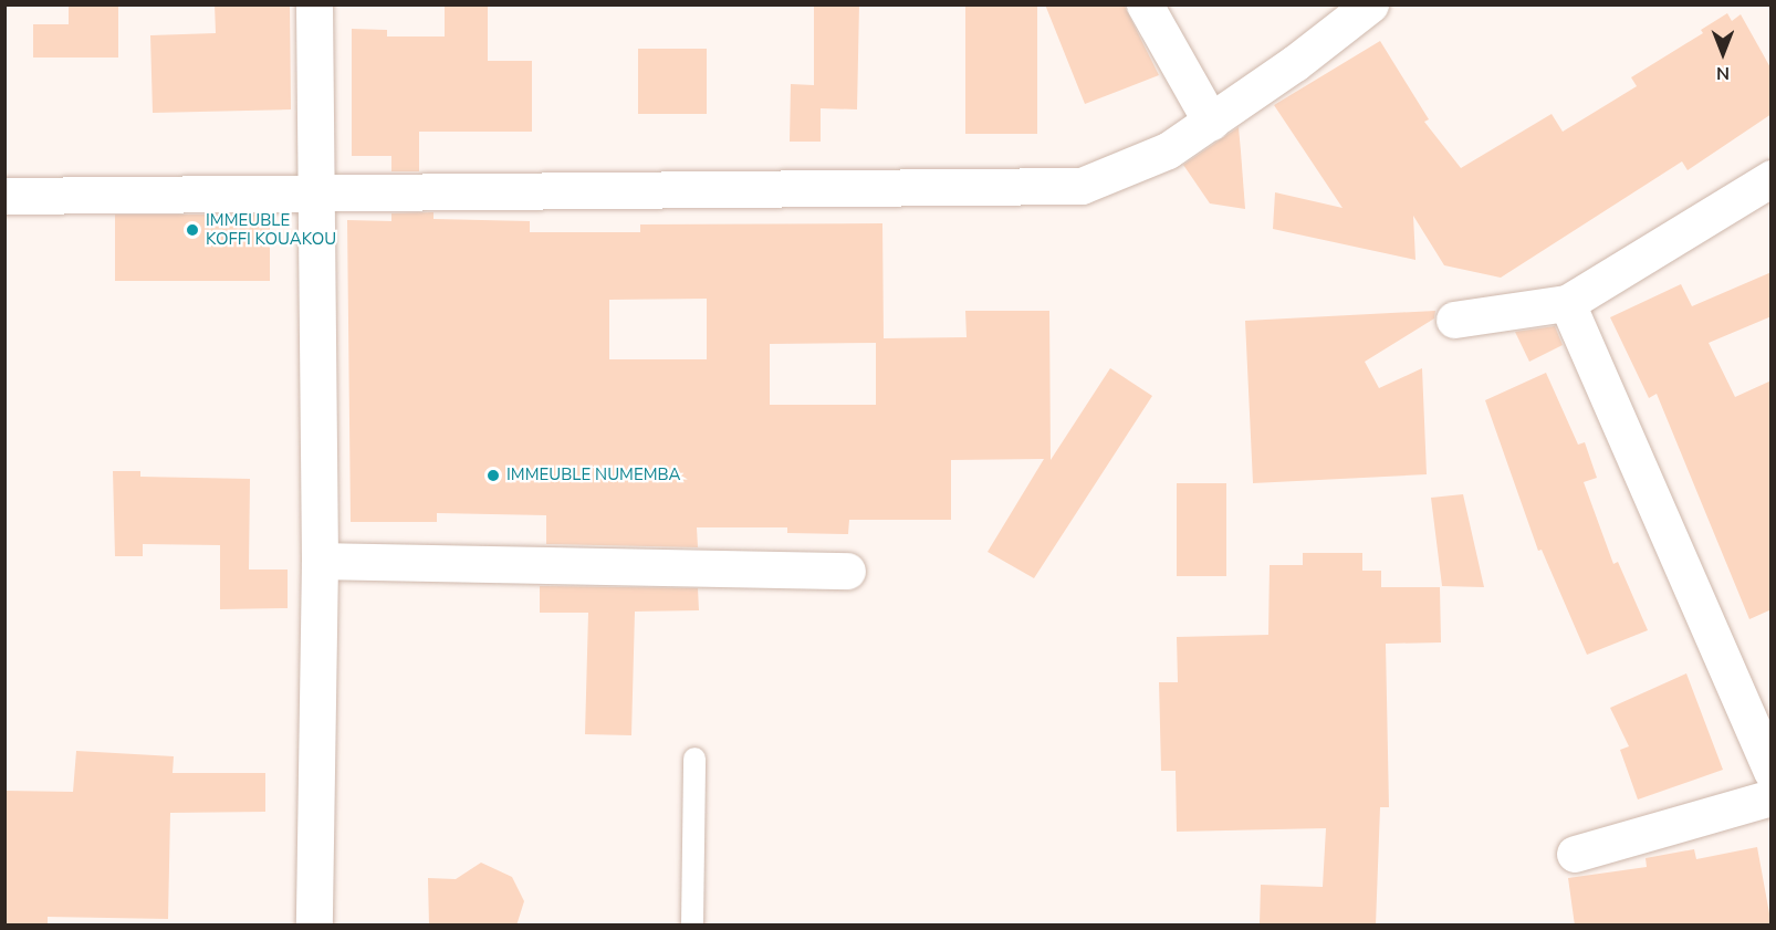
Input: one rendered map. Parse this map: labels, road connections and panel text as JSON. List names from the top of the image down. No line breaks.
{"places":["IMMEUBLE KOFFI KOUAKOU","IMMEUBLE NUMEMBA"],"north":"bottom"}
